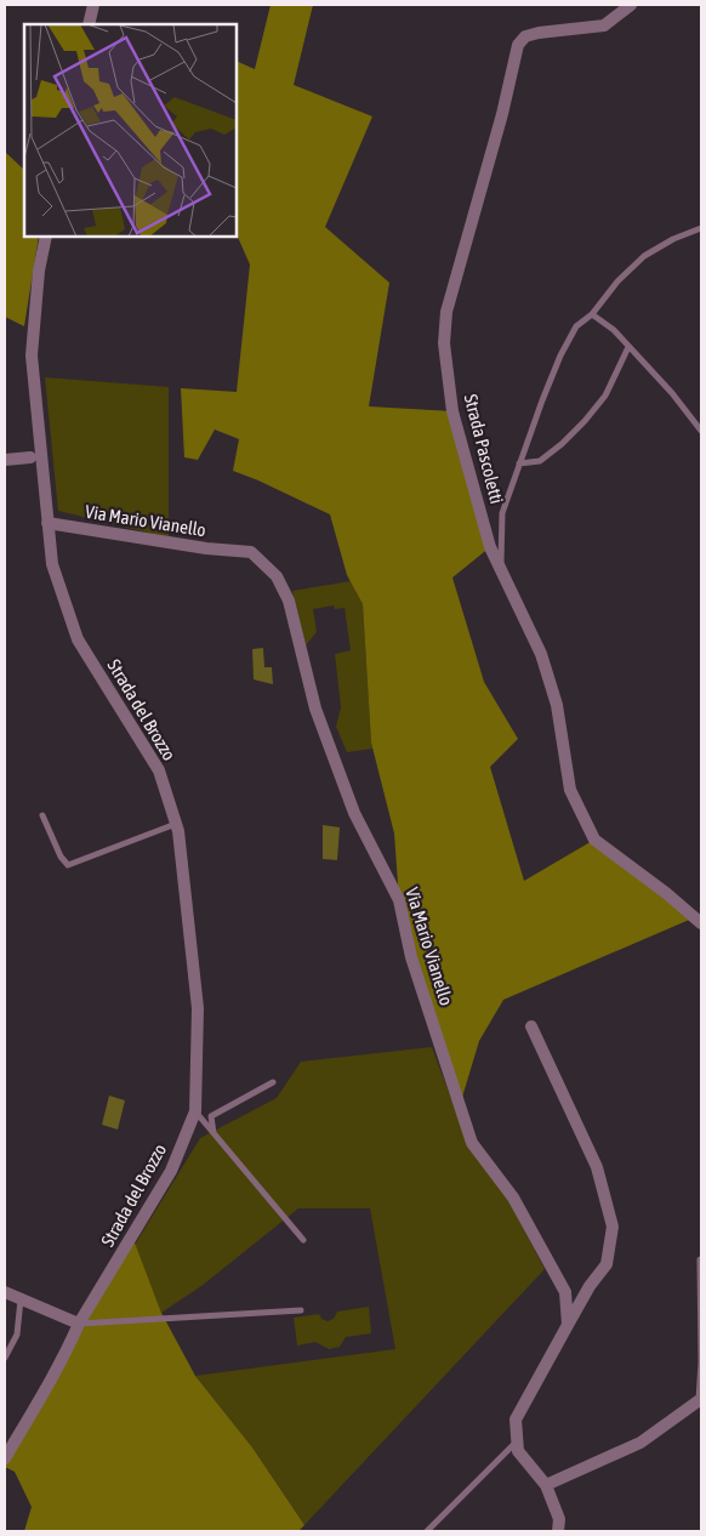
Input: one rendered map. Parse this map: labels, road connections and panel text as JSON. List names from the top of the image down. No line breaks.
{"streets":{"street":["Strada Pascoletti","Via Mario Vianello","Strada del Brozzo"]},"crossings":[["Via Mario Vianello","Strada del Brozzo"]]}
